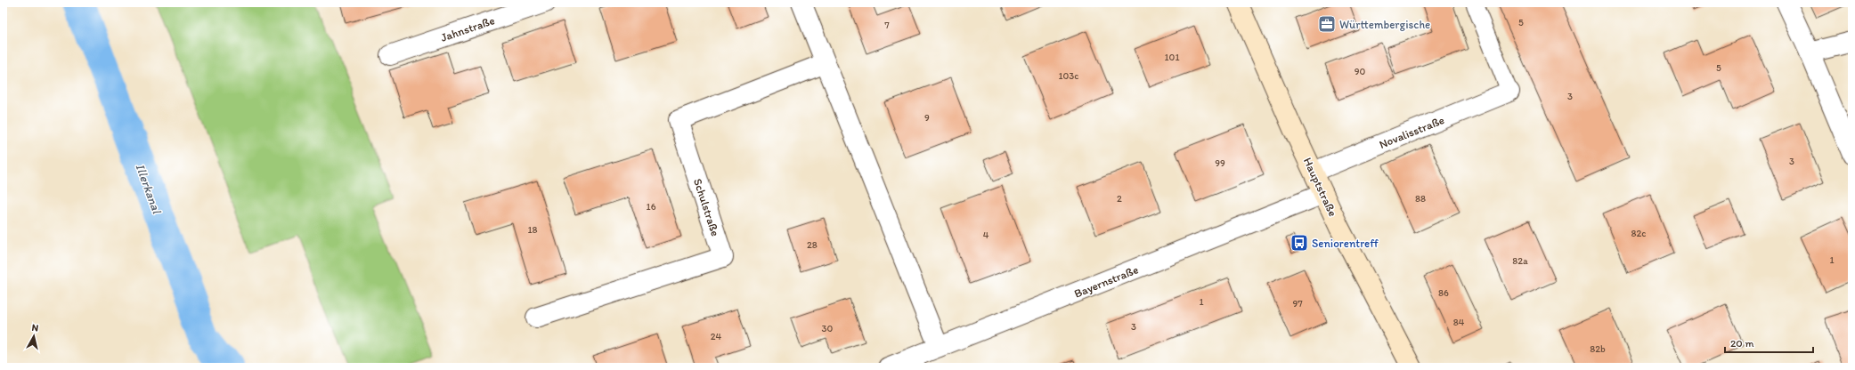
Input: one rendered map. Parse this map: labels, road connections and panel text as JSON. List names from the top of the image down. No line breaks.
{"streets":{"main road":["Hauptstraße"],"street":["Jahnstraße","Novalisstraße","Schulstraße","Bayernstraße"]},"crossings":[["Novalisstraße","Hauptstraße"],["Hauptstraße","Bayernstraße"]],"water":["Illerkanal"],"places":{"office":["Württembergische"],"bus stop":["Seniorentreff"]},"house_numbers":["5","7","101","5","90","103c","3","9","3","99","2","88","16","18","82c","4","28","1","82a","86","1","97","84","3","30","24","82b"],"scale_bar":"20 m","north":"top"}
